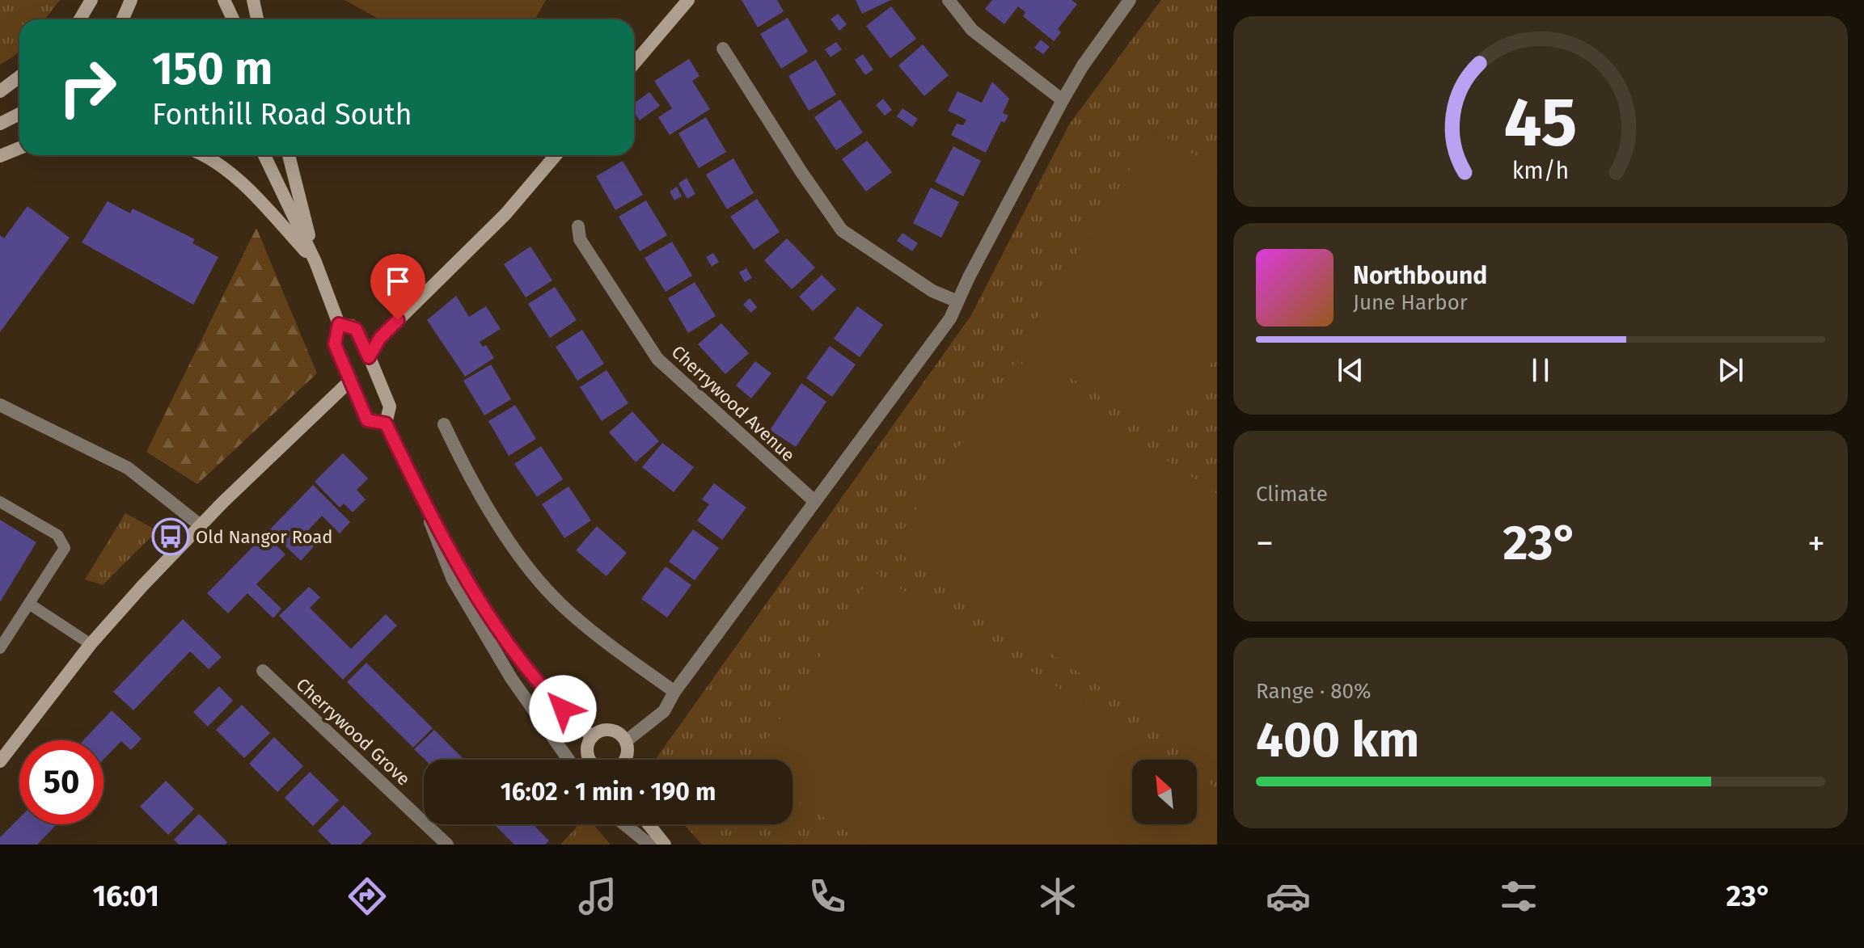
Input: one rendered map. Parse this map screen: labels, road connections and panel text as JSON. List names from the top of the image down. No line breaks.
{"streets":{"street":["Cherrywood Avenue","Cherrywood Grove"]},"places":{"bus stop":["Old Nangor Road"]},"north":"top left","page":{"turn":["150 m","Fonthill Road South"],"song":["Northbound","June Harbor"],"tile":["Climate",["Range · 80%","400 km"]],"heat":["−","23°","+"],"limit":"50","trip":"16:02 · 1 min · 190 m","tabs":["16:01","23°"],"gauge":["45","km/h"]}}
